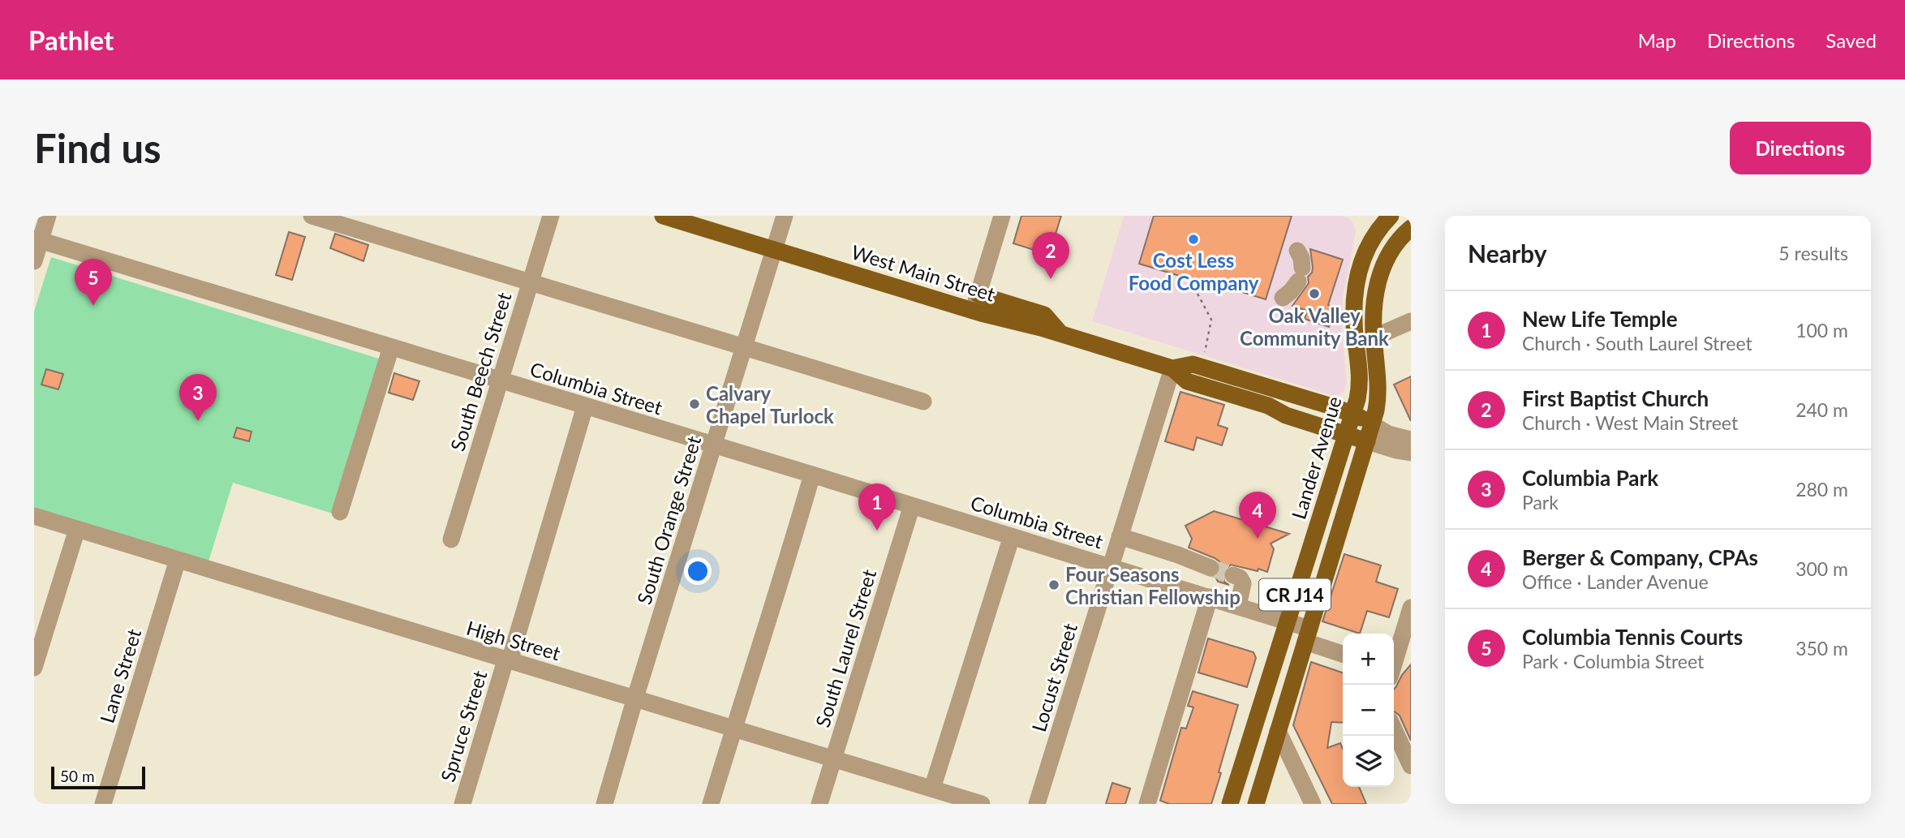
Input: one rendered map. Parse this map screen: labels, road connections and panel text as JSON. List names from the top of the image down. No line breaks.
{"streets":{"main road":["West Main Street","Lander Avenue","CR J14"],"street":["South Beech Street","Columbia Street","South Orange Street","High Street","South Laurel Street","Lane Street","Locust Street","Spruce Street"]},"crossings":[["West Main Street","Lander Avenue"],["West Main Street","South Orange Street"],["West Main Street","CR J14"],["West Main Street","Locust Street"],["South Beech Street","Columbia Street"],["Columbia Street","Lander Avenue"],["Columbia Street","South Orange Street"],["Columbia Street","CR J14"],["Columbia Street","South Laurel Street"],["Columbia Street","Locust Street"],["Columbia Street","Spruce Street"],["South Orange Street","High Street"],["High Street","South Laurel Street"],["High Street","Lane Street"],["High Street","Spruce Street"]],"places":["Cost Less Food Company","Oak Valley Community Bank","Calvary Chapel Turlock","Four Seasons Christian Fellowship"],"scale_bar":"50 m","page":{"header":"Pathlet","nav":["Map","Directions","Saved"],"buttons":"Directions","title":"Find us","heading":["Nearby","5 results"],"pins":["2","5","3","1","4"],"list":[{"mark":"1","name":"New Life Temple","note":"Church · South Laurel Street","value":"100 m"},{"mark":"2","name":"First Baptist Church","note":"Church · West Main Street","value":"240 m"},{"mark":"3","name":"Columbia Park","note":"Park","value":"280 m"},{"mark":"4","name":"Berger & Company, CPAs","note":"Office · Lander Avenue","value":"300 m"},{"mark":"5","name":"Columbia Tennis Courts","note":"Park · Columbia Street","value":"350 m"}],"map_buttons":["+","−"],"scale":"50 m"}}
